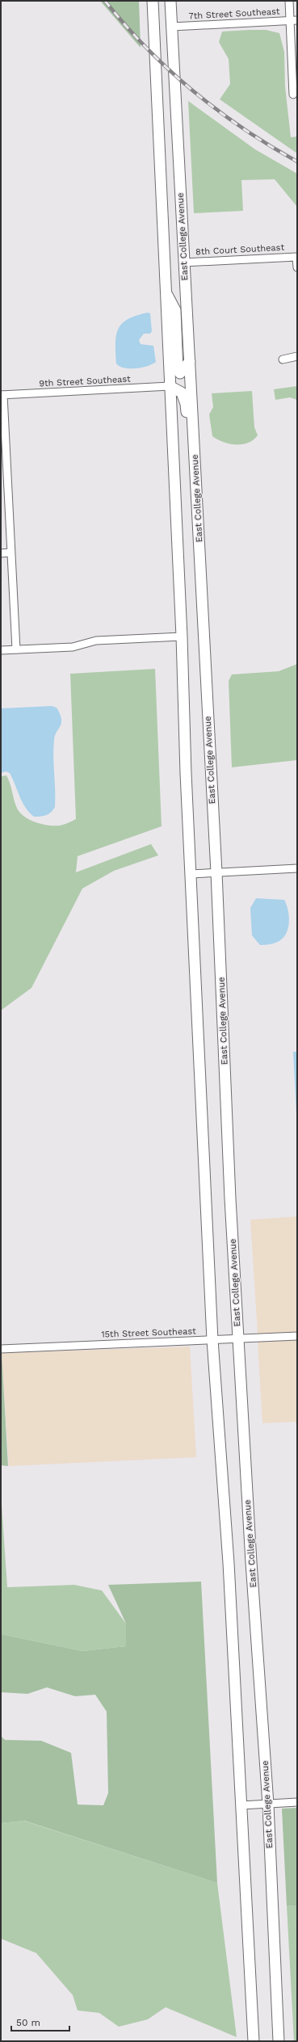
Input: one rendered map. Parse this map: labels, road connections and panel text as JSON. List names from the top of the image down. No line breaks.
{"streets":{"main road":["East College Avenue"],"street":["7th Street Southeast","8th Court Southeast","9th Street Southeast","15th Street Southeast"]},"crossings":[["7th Street Southeast","East College Avenue"],["East College Avenue","8th Court Southeast"],["East College Avenue","15th Street Southeast"]],"scale_bar":"50 m"}
